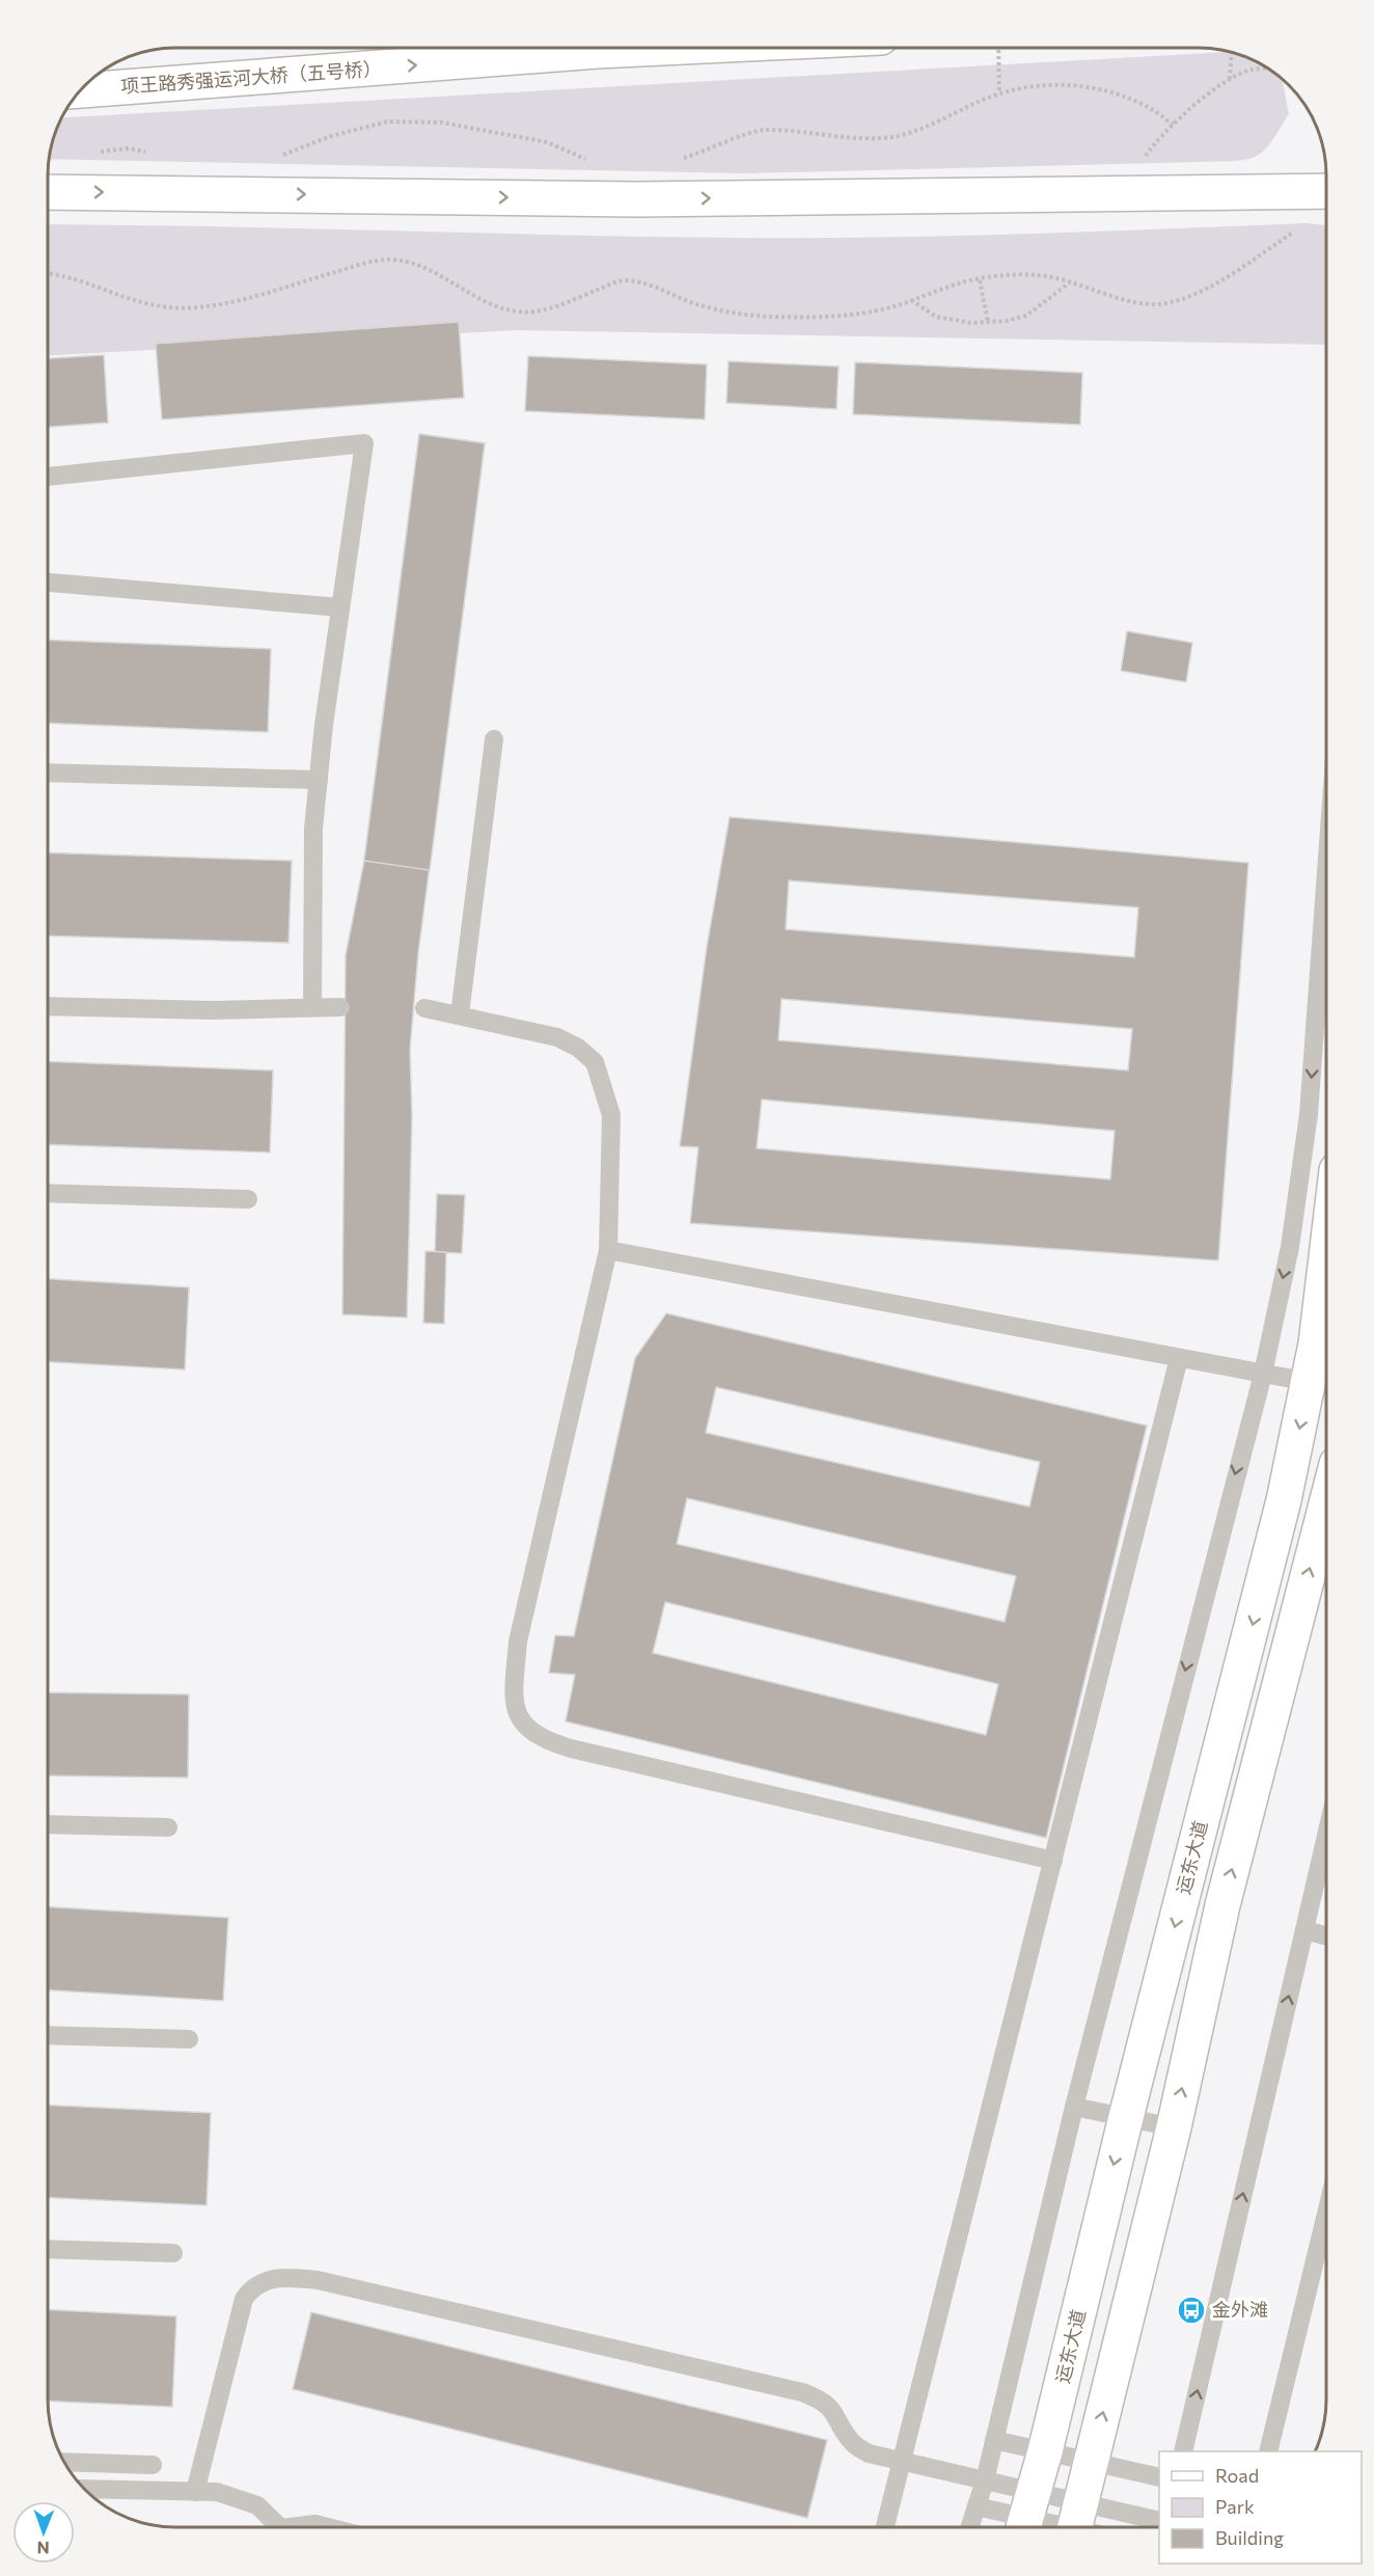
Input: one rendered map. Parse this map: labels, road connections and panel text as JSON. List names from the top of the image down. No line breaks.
{"streets":{"main road":["项王路秀强运河大桥（五号桥）","运东大道"]},"places":{"bus stop":["金外滩"]},"legend":["Road","Park","Building"],"north":"bottom"}
